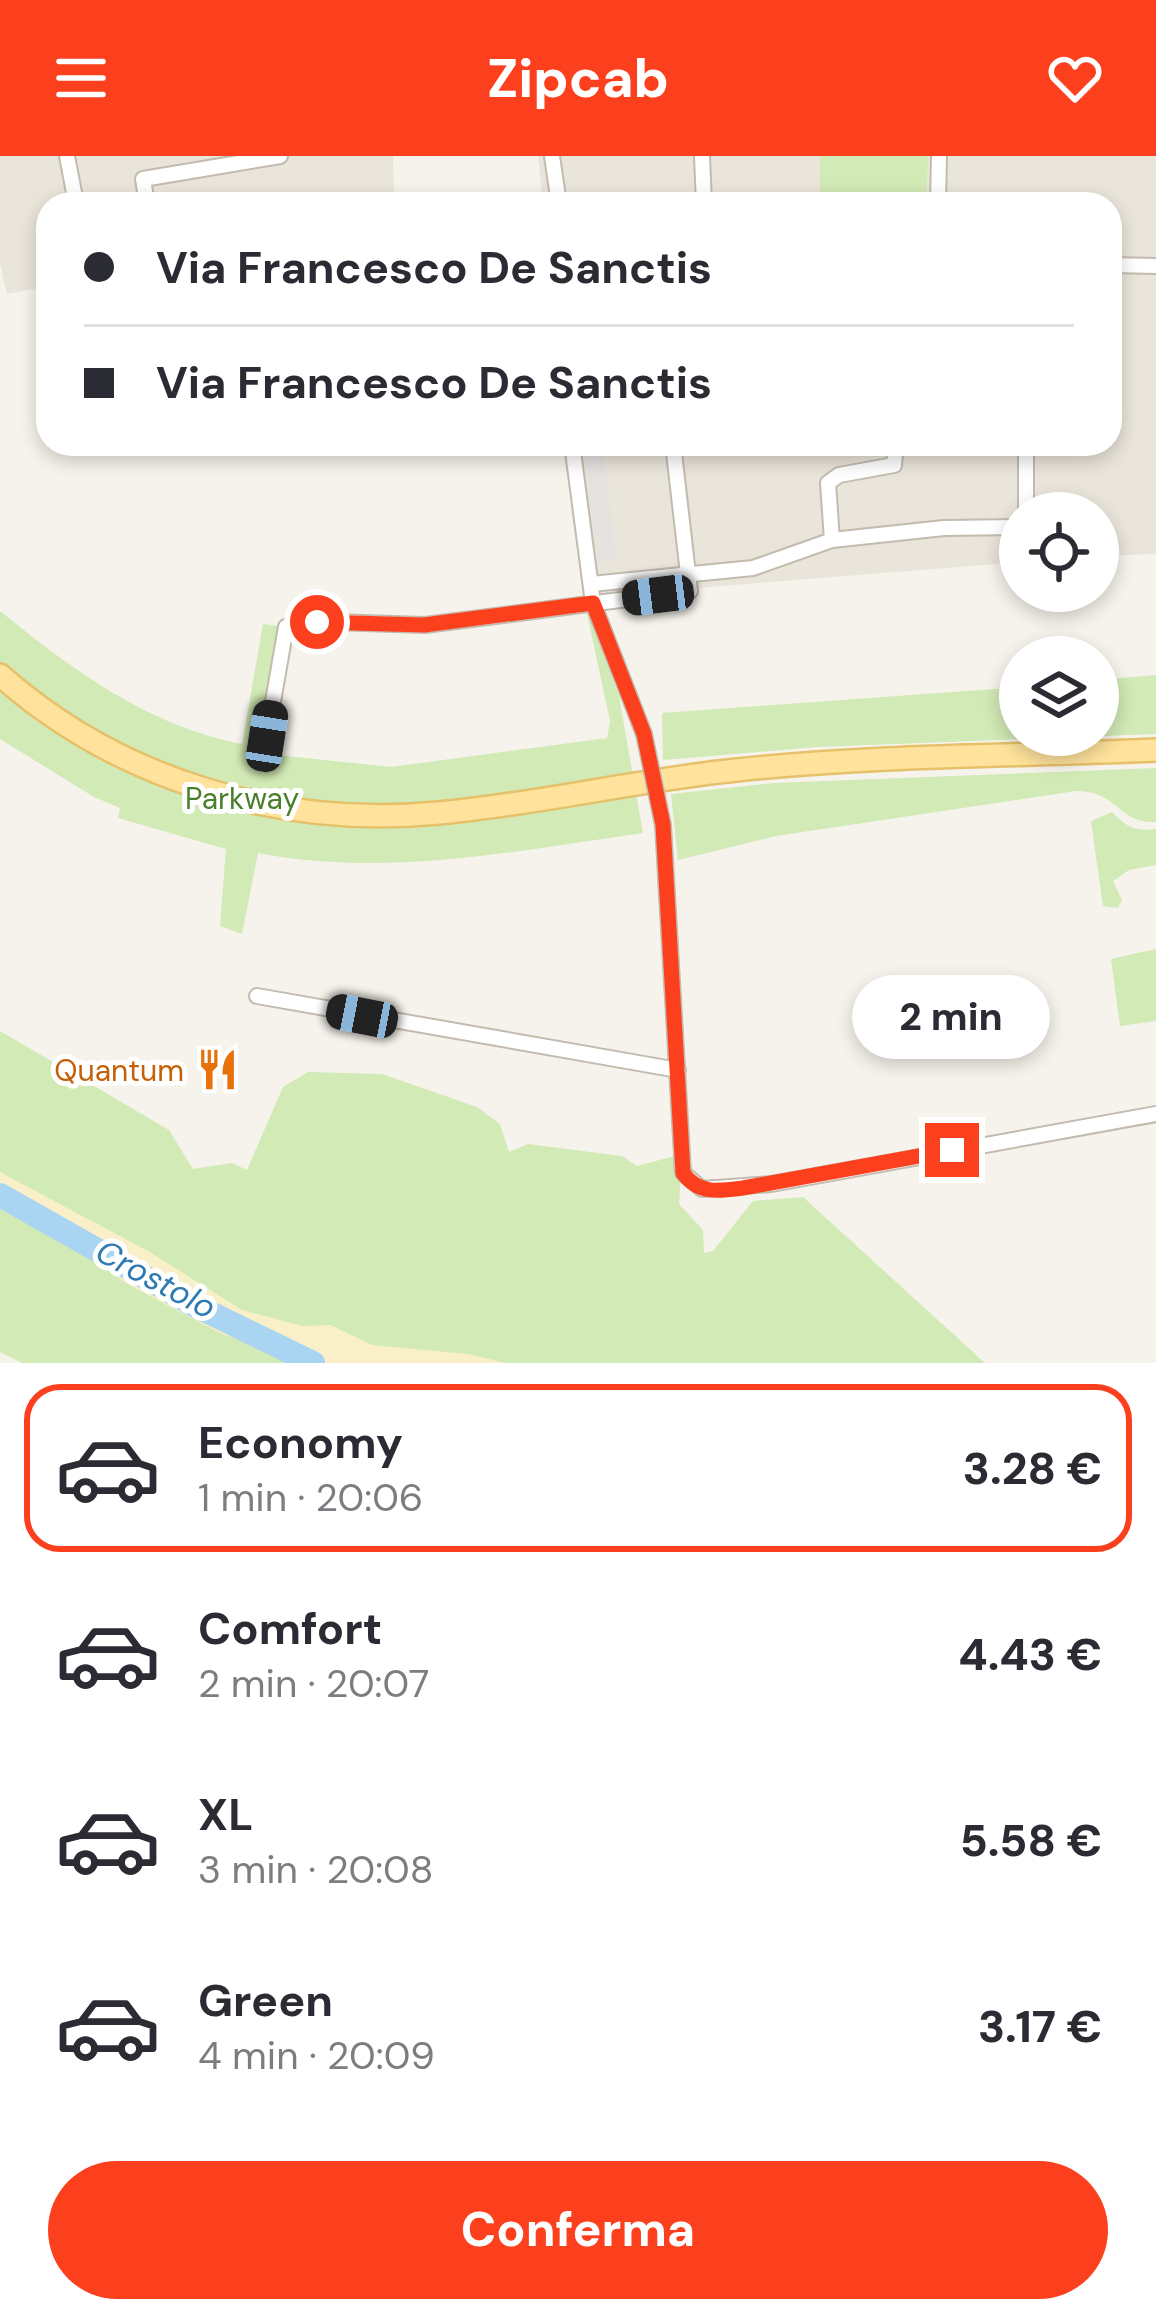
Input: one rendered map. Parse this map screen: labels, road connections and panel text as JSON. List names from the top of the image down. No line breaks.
{"water":["Crostolo"],"parks":["Parkway"],"places":{"restaurant":["Quantum"]},"page":{"header":"Zipcab","banner":["Via Francesco De Sanctis","Via Francesco De Sanctis"],"bubble":"2 min","list":[{"name":"Economy","note":"1 min · 20:06","value":"3.28 €"},{"name":"Comfort","note":"2 min · 20:07","value":"4.43 €"},{"name":"XL","note":"3 min · 20:08","value":"5.58 €"},{"name":"Green","note":"4 min · 20:09","value":"3.17 €"}],"buttons":"Conferma"}}
